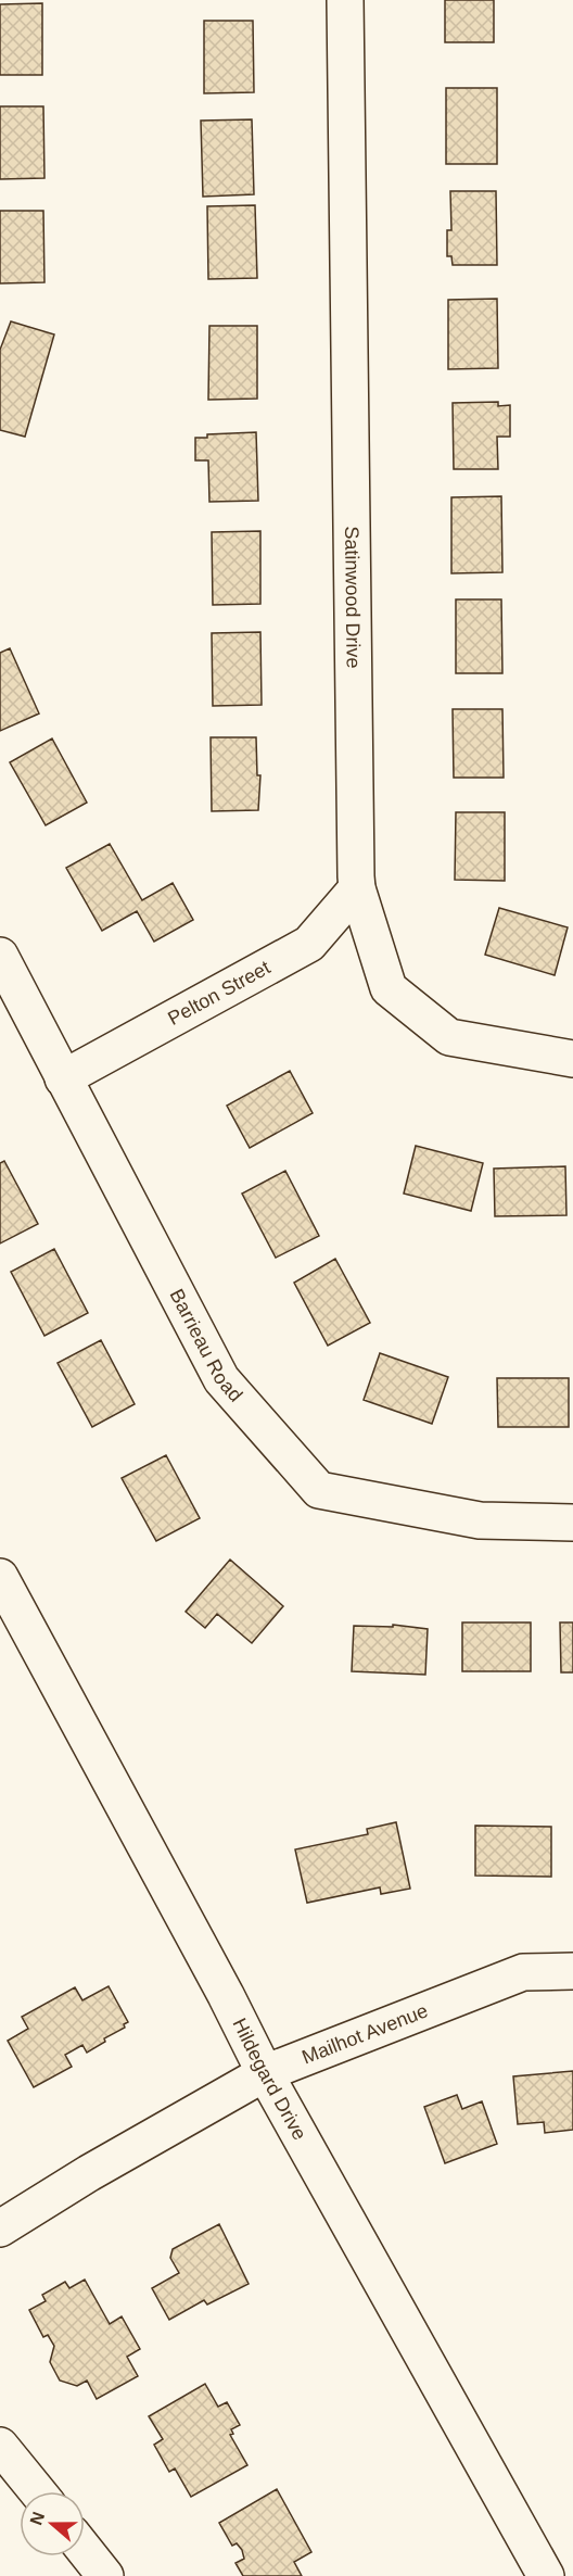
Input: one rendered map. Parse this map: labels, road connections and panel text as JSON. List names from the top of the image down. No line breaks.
{"streets":{"street":["Satinwood Drive","Pelton Street","Barrieau Road","Mailhot Avenue","Hildegard Drive"]},"crossings":[["Satinwood Drive","Pelton Street"],["Pelton Street","Barrieau Road"],["Mailhot Avenue","Hildegard Drive"]],"north":"left"}
